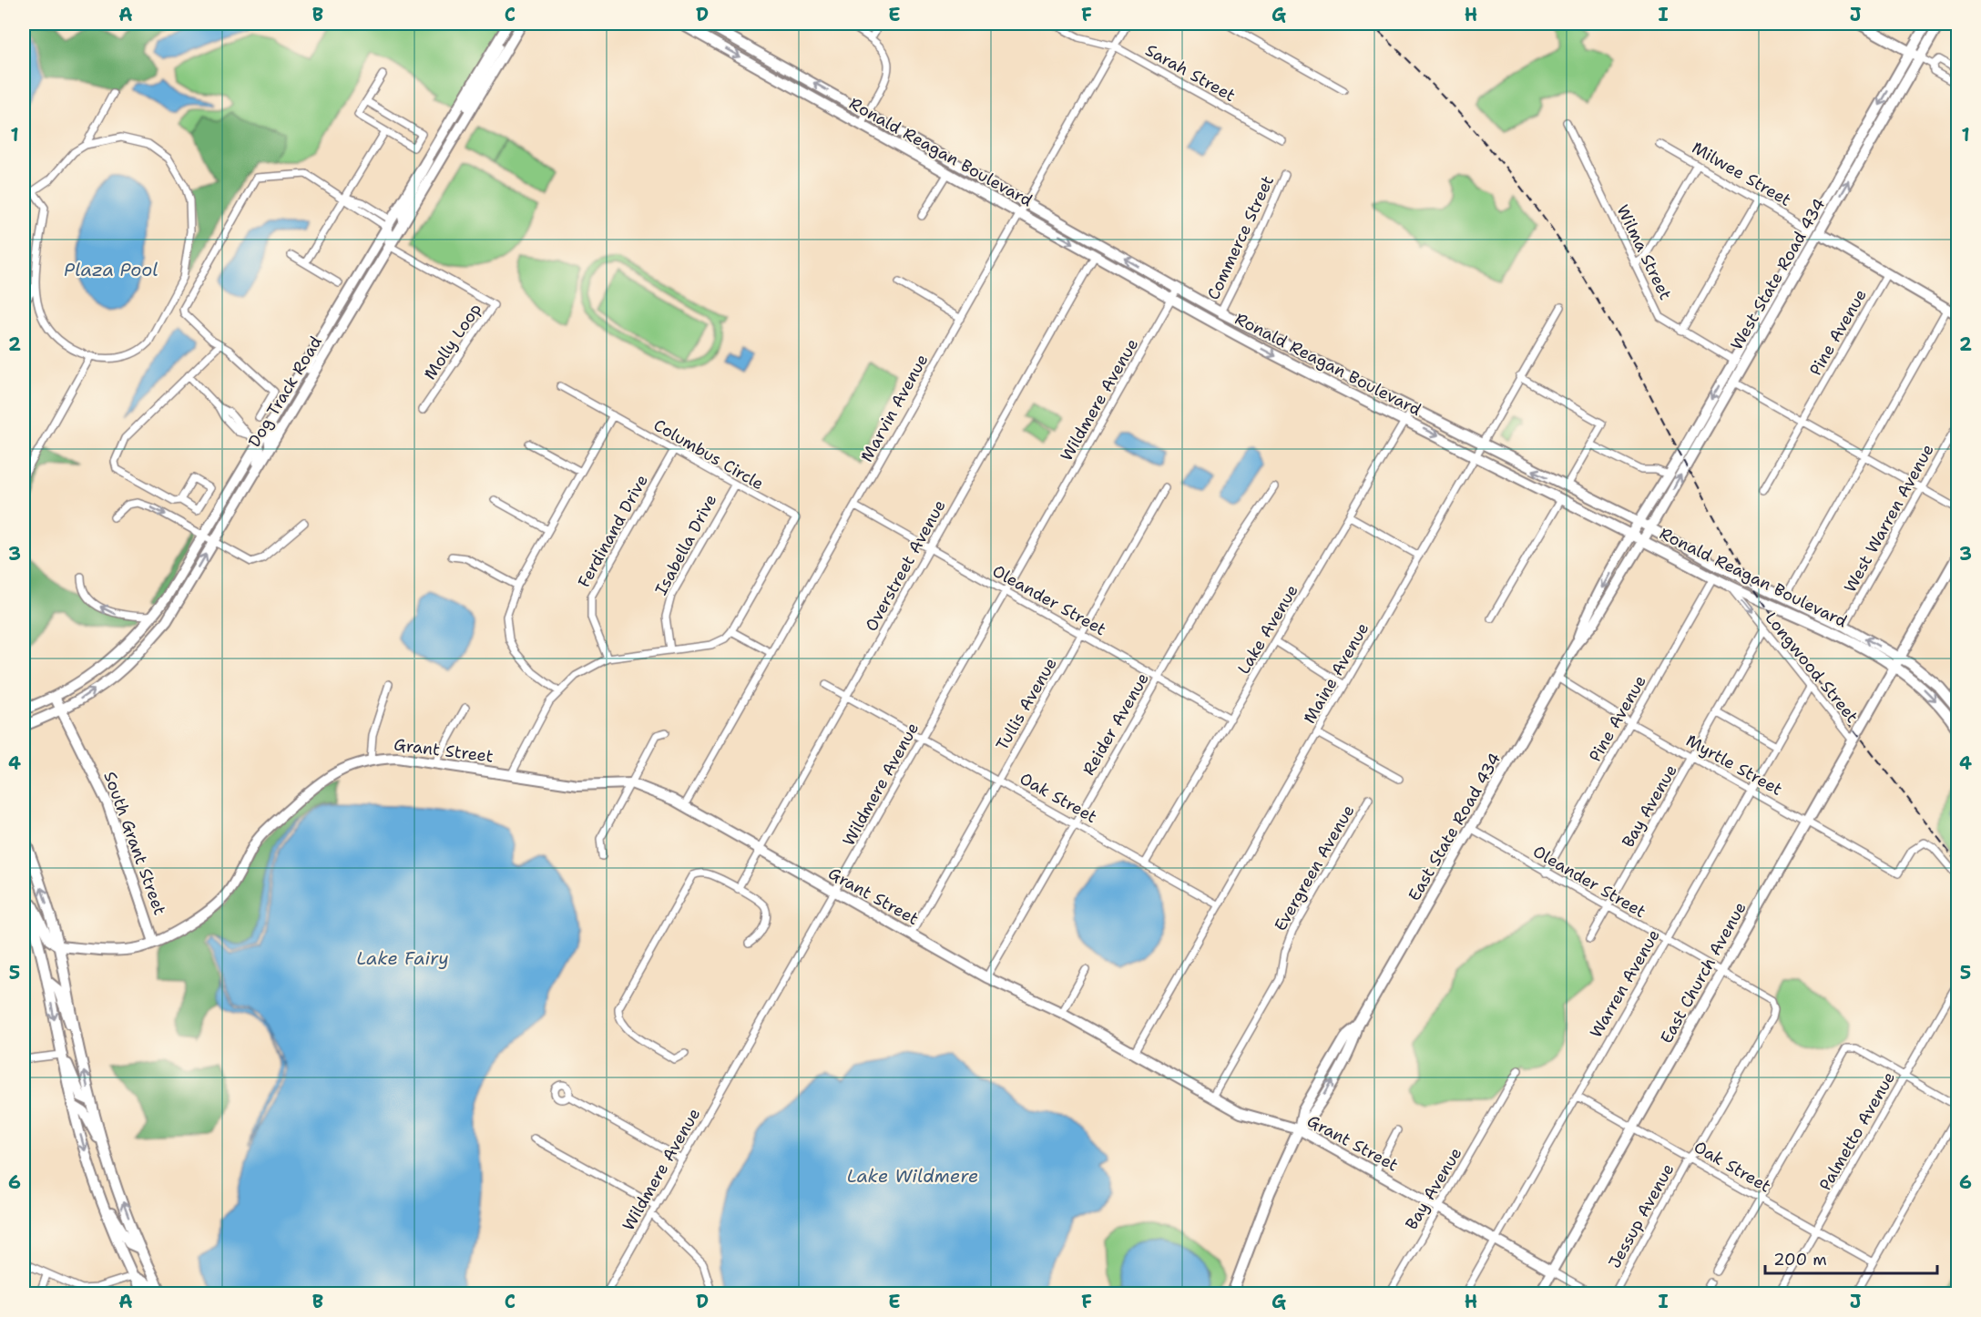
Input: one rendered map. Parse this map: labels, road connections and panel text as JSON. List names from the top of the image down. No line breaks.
{"streets":{"main road":["Ronald Reagan Boulevard","West State Road 434","Dog Track Road","Grant Street","East State Road 434","South Grant Street","East Church Avenue"],"street":["Sarah Street","Milwee Street","Commerce Street","Wilma Street","Pine Avenue","Molly Loop","Wildmere Avenue","Marvin Avenue","Columbus Circle","West Warren Avenue","Ferdinand Drive","Isabella Drive","Overstreet Avenue","Oleander Street","Lake Avenue","Longwood Street","Maine Avenue","Tullis Avenue","Reider Avenue","Myrtle Street","Oak Street","Bay Avenue","Evergreen Avenue","Warren Avenue","Palmetto Avenue","Jessup Avenue"]},"crossings":[["Sarah Street","Marvin Avenue"],["Ronald Reagan Boulevard","Commerce Street"],["Ronald Reagan Boulevard","West State Road 434"],["Ronald Reagan Boulevard","Pine Avenue"],["Ronald Reagan Boulevard","Wildmere Avenue"],["Ronald Reagan Boulevard","Marvin Avenue"],["Ronald Reagan Boulevard","West Warren Avenue"],["Ronald Reagan Boulevard","Overstreet Avenue"],["Ronald Reagan Boulevard","Lake Avenue"],["Ronald Reagan Boulevard","Longwood Street"],["Ronald Reagan Boulevard","Maine Avenue"],["Ronald Reagan Boulevard","East State Road 434"],["Ronald Reagan Boulevard","East Church Avenue"],["Milwee Street","West State Road 434"],["Wilma Street","West State Road 434"],["West State Road 434","East State Road 434"],["Pine Avenue","Oleander Street"],["Pine Avenue","Myrtle Street"],["Molly Loop","Dog Track Road"],["Dog Track Road","South Grant Street"],["Wildmere Avenue","Oleander Street"],["Wildmere Avenue","Grant Street"],["Wildmere Avenue","Oak Street"],["Marvin Avenue","Oleander Street"],["Marvin Avenue","Grant Street"],["Columbus Circle","Ferdinand Drive"],["Columbus Circle","Isabella Drive"],["Columbus Circle","Grant Street"],["Overstreet Avenue","Oleander Street"],["Overstreet Avenue","Grant Street"],["Overstreet Avenue","Oak Street"],["Oleander Street","Lake Avenue"],["Oleander Street","Tullis Avenue"],["Oleander Street","Reider Avenue"],["Oleander Street","Bay Avenue"],["Oleander Street","East State Road 434"],["Oleander Street","East Church Avenue"],["Oleander Street","Warren Avenue"],["Oleander Street","Jessup Avenue"],["Lake Avenue","Oak Street"],["Longwood Street","Bay Avenue"],["Longwood Street","East Church Avenue"],["Longwood Street","Warren Avenue"],["Maine Avenue","Grant Street"],["Maine Avenue","Oak Street"],["Tullis Avenue","Grant Street"],["Tullis Avenue","Oak Street"],["Reider Avenue","Grant Street"],["Reider Avenue","Oak Street"],["Grant Street","Bay Avenue"],["Grant Street","East State Road 434"],["Grant Street","South Grant Street"],["Grant Street","Evergreen Avenue"],["Grant Street","East Church Avenue"],["Grant Street","Warren Avenue"],["Myrtle Street","Bay Avenue"],["Myrtle Street","East State Road 434"],["Myrtle Street","East Church Avenue"],["Myrtle Street","Warren Avenue"],["Oak Street","East Church Avenue"],["Oak Street","Warren Avenue"],["Oak Street","Palmetto Avenue"],["Oak Street","Jessup Avenue"]],"water":["Plaza Pool","Lake Fairy","Lake Wildmere"],"scale_bar":"200 m","grid":{"columns":["A","B","C","D","E","F","G","H","I","J"],"rows":["1","2","3","4","5","6"]}}
